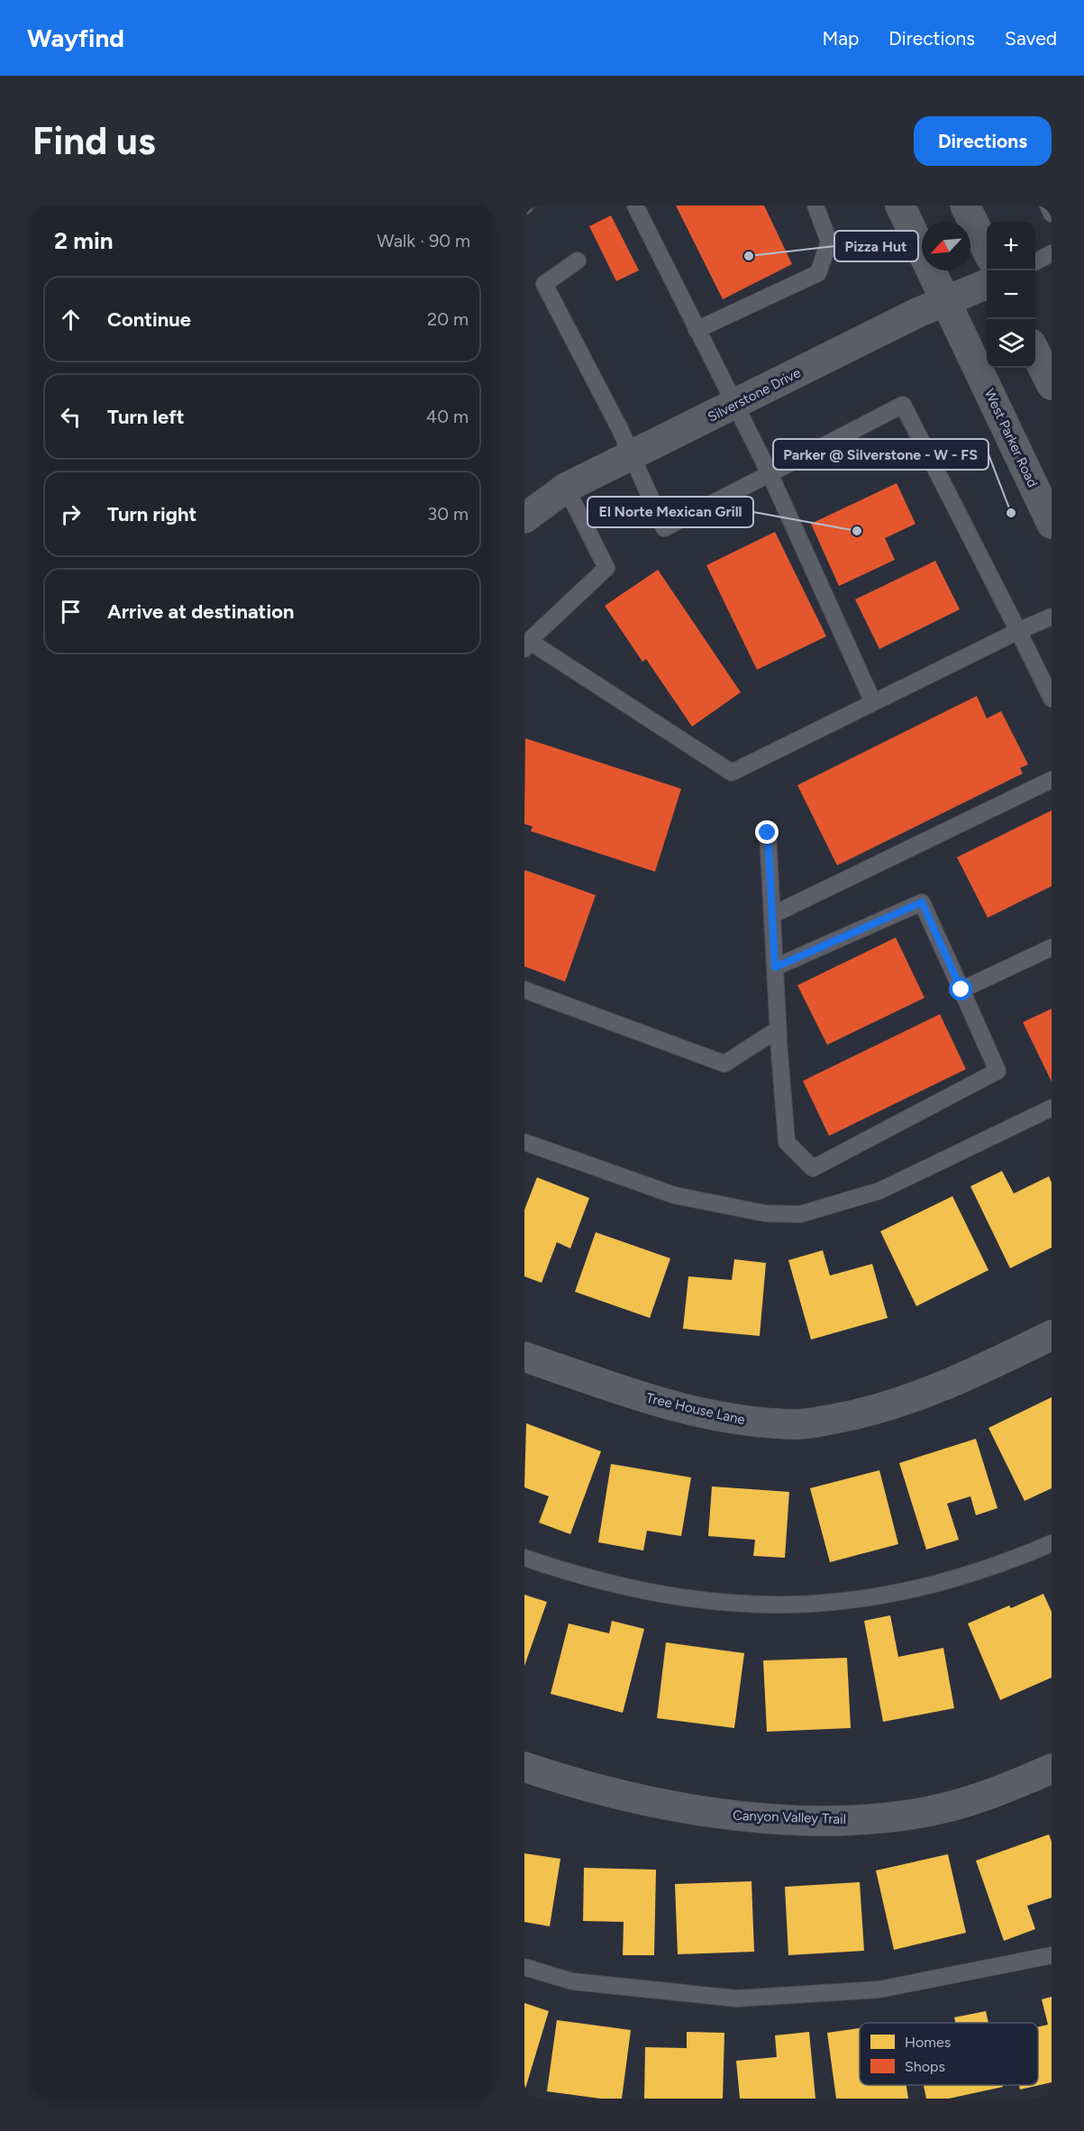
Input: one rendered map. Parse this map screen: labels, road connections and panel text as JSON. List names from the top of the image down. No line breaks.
{"streets":{"street":["Silverstone Drive","West Parker Road","Tree House Lane","Canyon Valley Trail"]},"crossings":[["Silverstone Drive","West Parker Road"]],"places":["Pizza Hut","Parker @ Silverstone - W - FS","El Norte Mexican Grill"],"legend":["Homes","Shops"],"north":"bottom left","page":{"header":"Wayfind","nav":["Map","Directions","Saved"],"buttons":"Directions","title":"Find us","heading":["2 min","Walk · 90 m"],"map_buttons":["+","−"],"list":[["Continue","20 m"],["Turn left","40 m"],["Turn right","30 m"],"Arrive at destination"]}}
